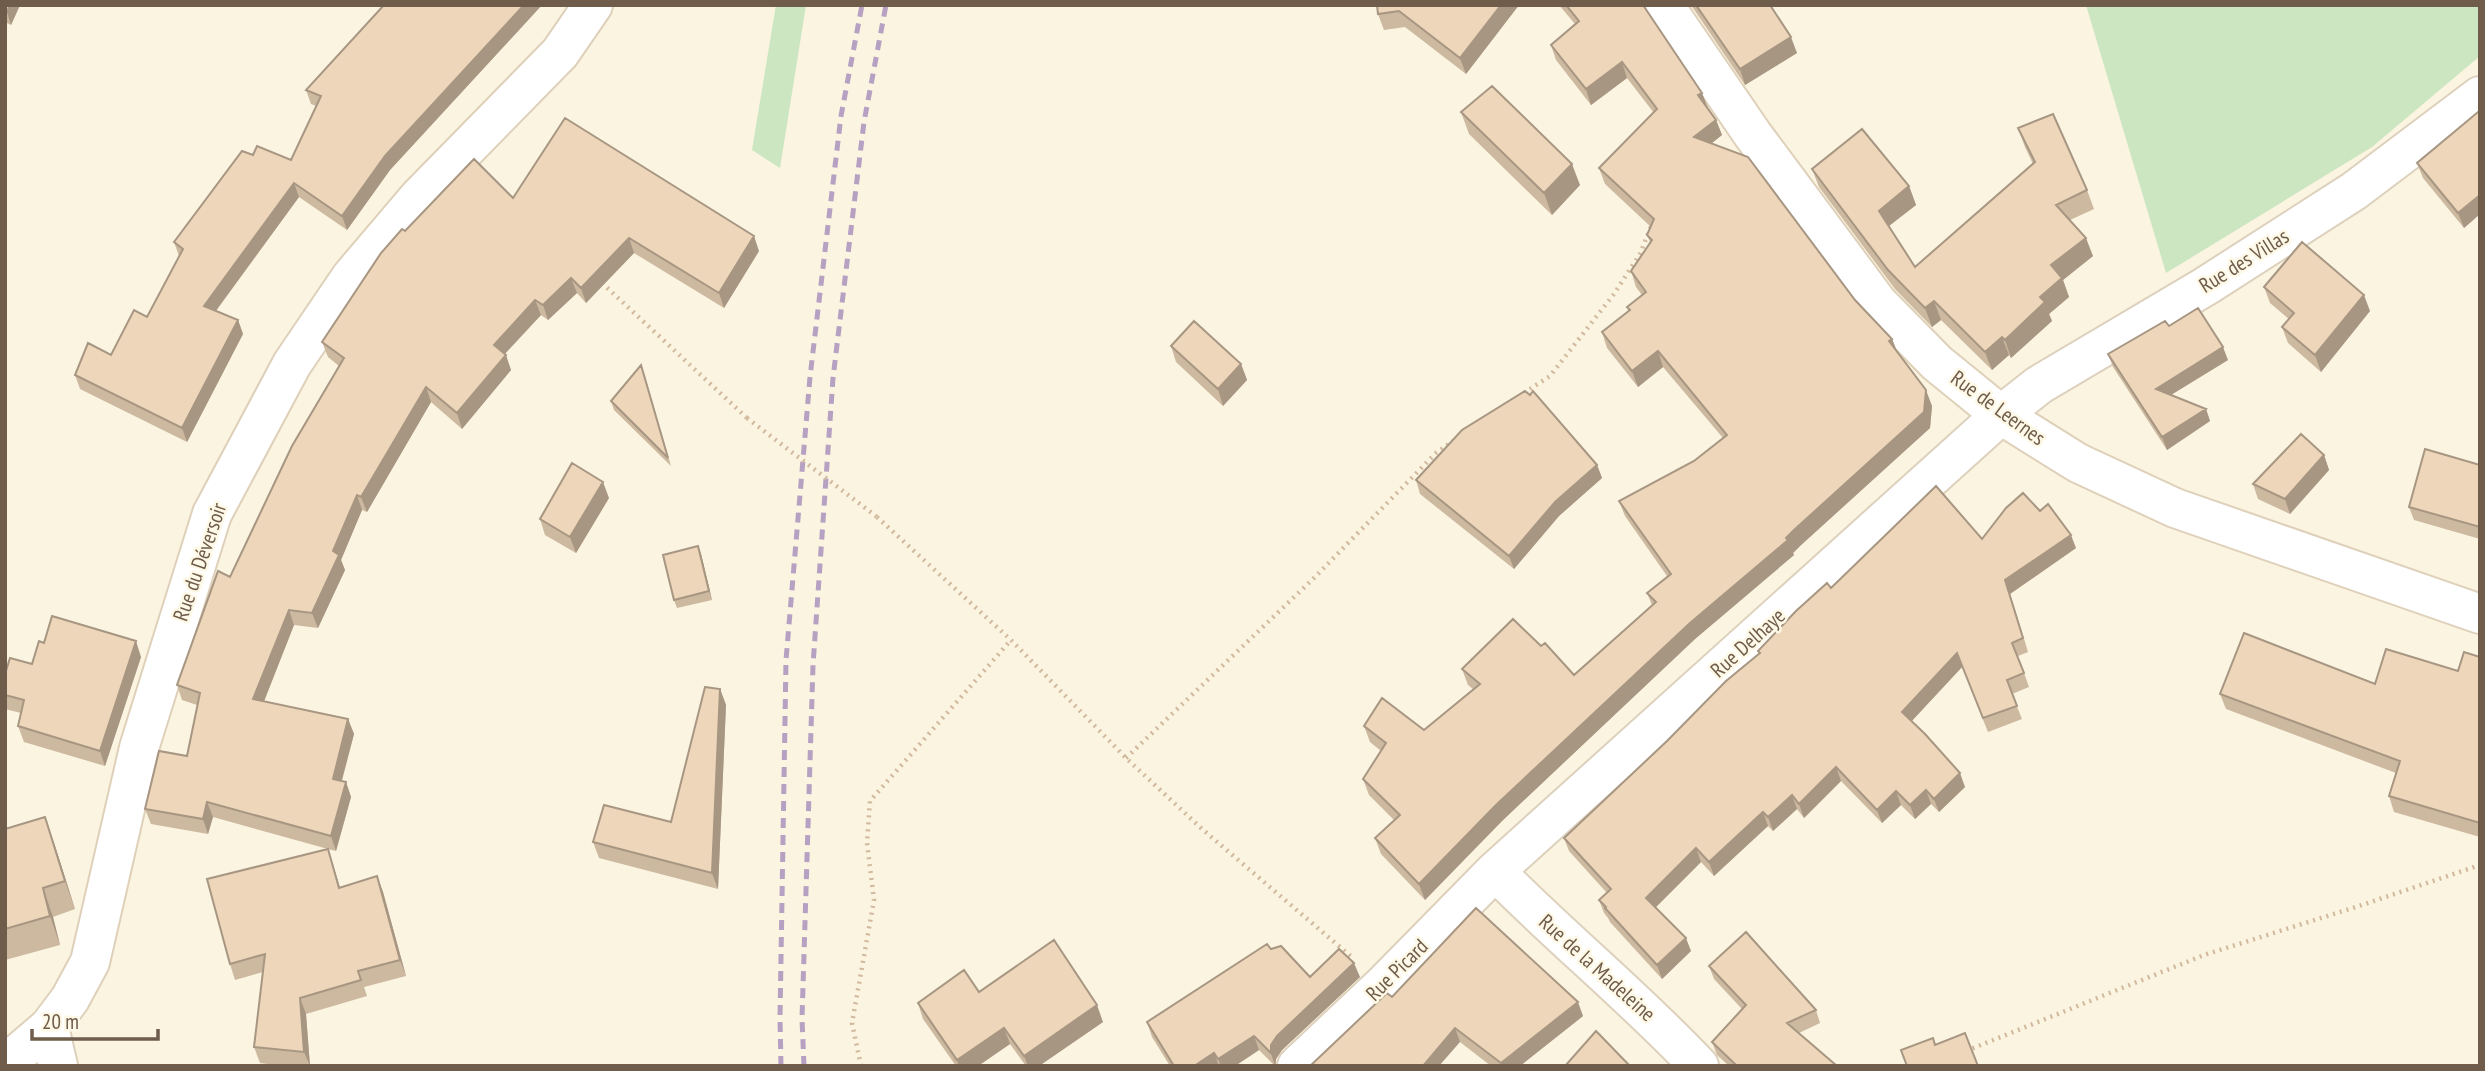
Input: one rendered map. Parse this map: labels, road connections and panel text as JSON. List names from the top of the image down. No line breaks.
{"streets":{"street":["Rue des Villas","Rue de Leernes","Rue du Déversoir","Rue Delhaye","Rue de la Madeleine","Rue Picard"]},"crossings":[["Rue des Villas","Rue de Leernes"],["Rue des Villas","Rue Delhaye"],["Rue de Leernes","Rue Delhaye"],["Rue Delhaye","Rue de la Madeleine"],["Rue Delhaye","Rue Picard"],["Rue de la Madeleine","Rue Picard"]],"scale_bar":"20 m"}
